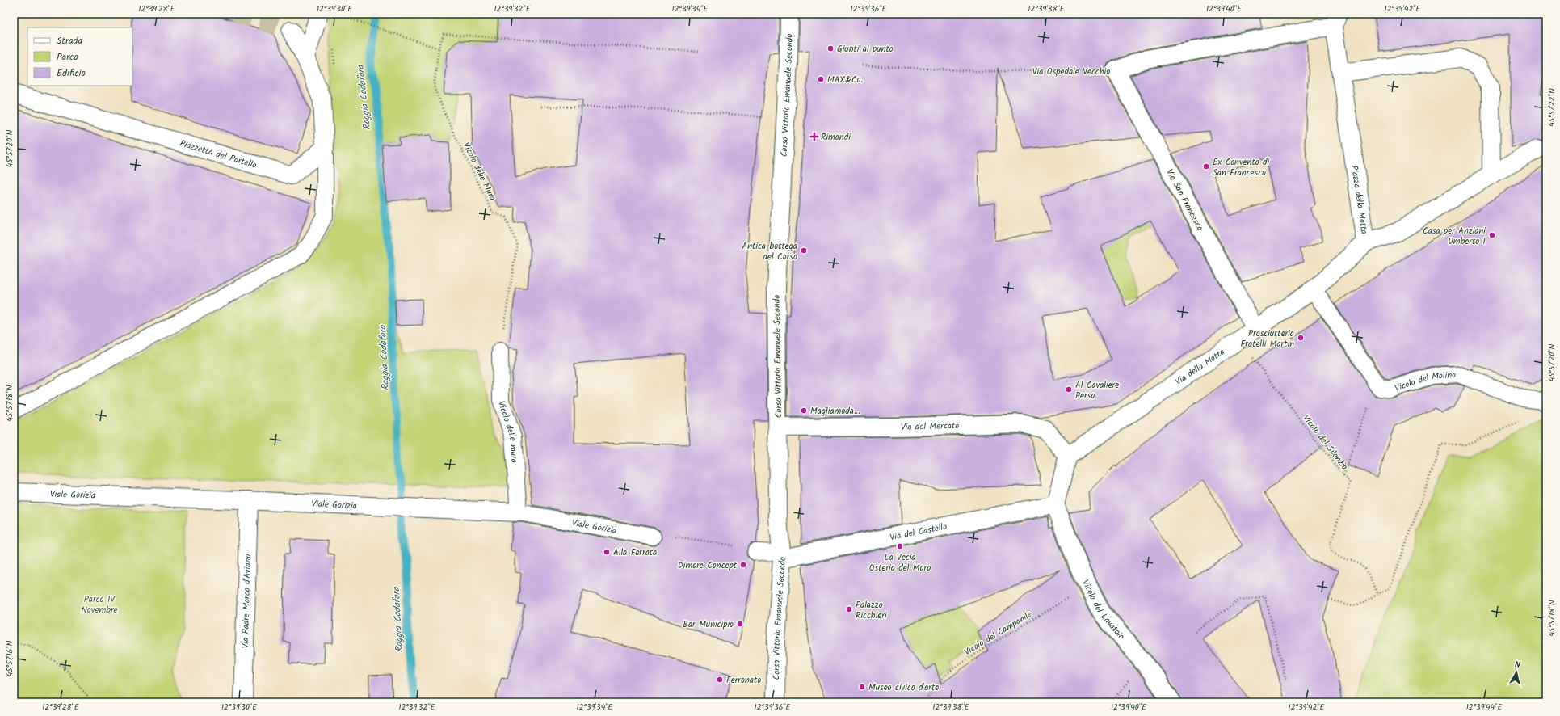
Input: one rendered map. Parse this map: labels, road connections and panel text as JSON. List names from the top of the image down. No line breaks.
{"streets":{"street":["Via Ospedale Vecchio","Corso Vittorio Emanuele Secondo","Piazzetta del Portello","Piazza della Motta","Via San Francesco","Via della Motta","Via del Mercato","Viale Gorizia","Via del Castello","Via Padre Marco d'Aviano","Vicolo del Lavatoio"],"lane":["Vicolo del Molino","Vicolo delle mura"],"path":["Vicolo delle Mura","Vicolo del Silenzio","Vicolo del Campanile"]},"crossings":[["Via Ospedale Vecchio","Piazza della Motta"],["Via Ospedale Vecchio","Via San Francesco"],["Corso Vittorio Emanuele Secondo","Via del Mercato"],["Corso Vittorio Emanuele Secondo","Via del Castello"],["Vicolo delle Mura","Vicolo delle mura"],["Piazza della Motta","Via della Motta"],["Via San Francesco","Via della Motta"],["Via della Motta","Via del Mercato"],["Via della Motta","Vicolo del Silenzio"],["Vicolo del Molino","Vicolo del Silenzio"],["Vicolo delle mura","Viale Gorizia"],["Viale Gorizia","Via Padre Marco d'Aviano"],["Via del Castello","Vicolo del Lavatoio"],["Vicolo del Lavatoio","Vicolo del Campanile"]],"water":["Roggia Codafora"],"parks":["Parco IV Novembre"],"places":{"other":["Giunti al punto","MAX&Co.","Ex Convento di San Francesco","Casa per Anziani Umberto I","Antica bottega del Corso","Prosciutteria Fratelli Martin","Al Cavaliere Perso","Magliamoda...","La Vecia Osteria del Moro","Alla Ferrata","Dimore Concept","Palazzo Ricchieri","Bar Municipio","Ferronato","Museo civico d'arte"],"health":["Rimondi"]},"legend":["Strada","Parco","Edificio"],"north":"top","coordinates":["12°39'28\"E","12°39'30\"E","12°39'32\"E","12°39'34\"E","12°39'36\"E","12°39'38\"E","12°39'40\"E","12°39'42\"E","45°57'22\"N","45°57'20\"N","45°57'18\"N","45°57'16\"N","12°39'44\"E"]}
